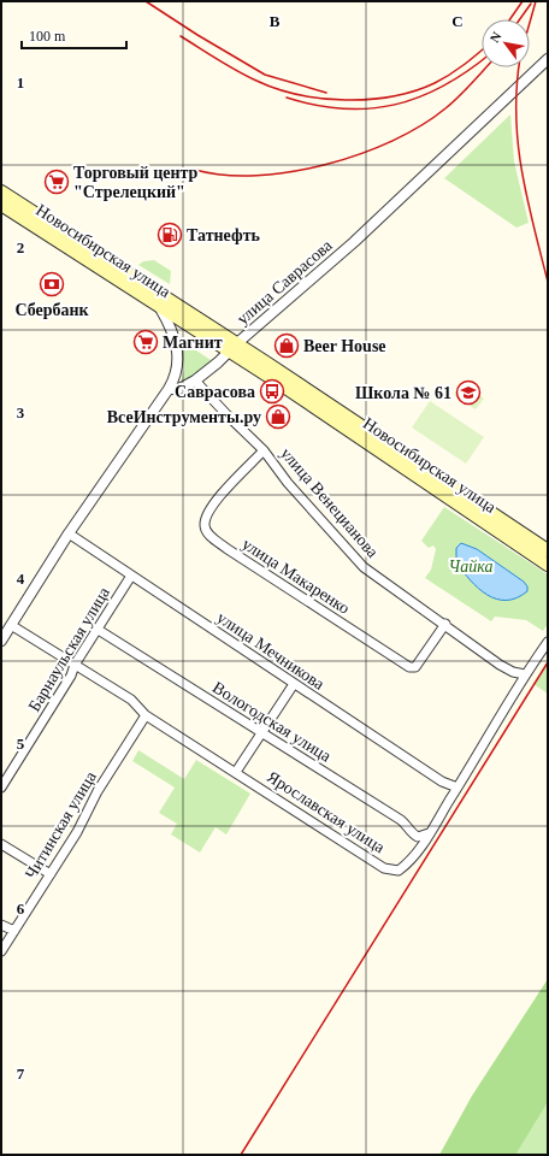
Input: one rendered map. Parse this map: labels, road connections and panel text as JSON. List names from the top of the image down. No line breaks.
{"streets":{"main road":["Новосибирская улица"],"street":["улица Саврасова","улица Венецианова","улица Макаренко","Барнаульская улица","улица Мечникова","Вологодская улица","Ярославская улица","Читинская улица"]},"crossings":[["Новосибирская улица","улица Саврасова"],["улица Саврасова","улица Венецианова"],["улица Венецианова","улица Макаренко"],["улица Венецианова","Ярославская улица"],["Барнаульская улица","улица Мечникова"],["Барнаульская улица","Вологодская улица"],["Барнаульская улица","Ярославская улица"],["улица Мечникова","Ярославская улица"],["Вологодская улица","Ярославская улица"],["Ярославская улица","Читинская улица"]],"parks":["Чайка"],"places":{"supermarket":["Торговый центр \"Стрелецкий\"","Магнит"],"fuel station":["Татнефть"],"bank":["Сбербанк"],"shop":["Beer House","ВсеИнструменты.ру"],"bus stop":["Саврасова"],"school or university":["Школа № 61"]},"scale_bar":"100 m","north":"top left","grid":{"columns":["B","C"],"rows":["1","2","3","4","5","6","7"]}}
